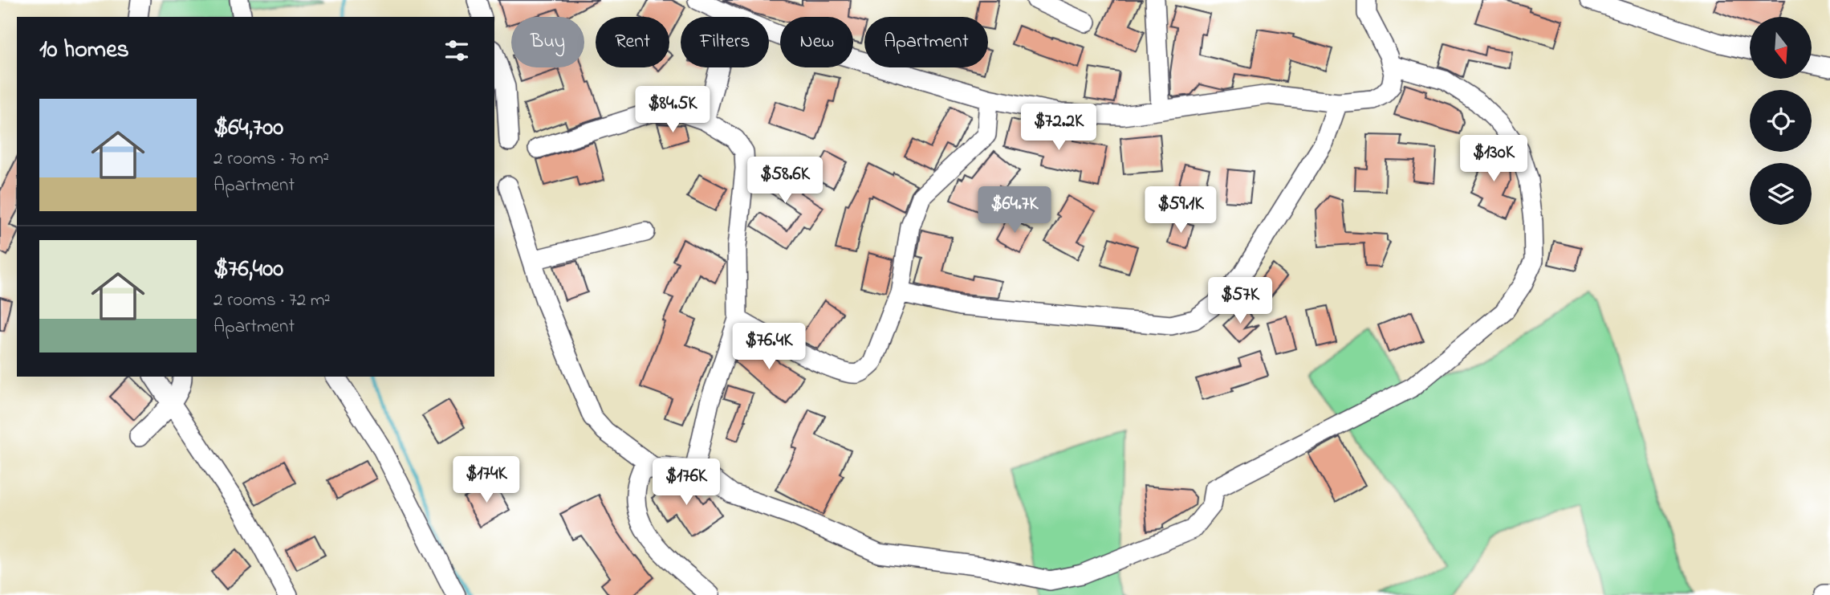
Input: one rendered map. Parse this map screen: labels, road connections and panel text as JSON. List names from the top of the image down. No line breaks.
{"north":"bottom","page":{"chip":["Buy","Rent","Filters","New","Apartment"],"heading":"10 homes","list":[{"name":"$64,700","note":"2 rooms · 70 m² · Apartment"},{"name":"$76,400","note":"2 rooms · 72 m² · Apartment"}],"price":["$84.5K","$72.2K","$130K","$58.6K","$64.7K","$59.1K","$57K","$76.4K","$174K","$176K"]}}
